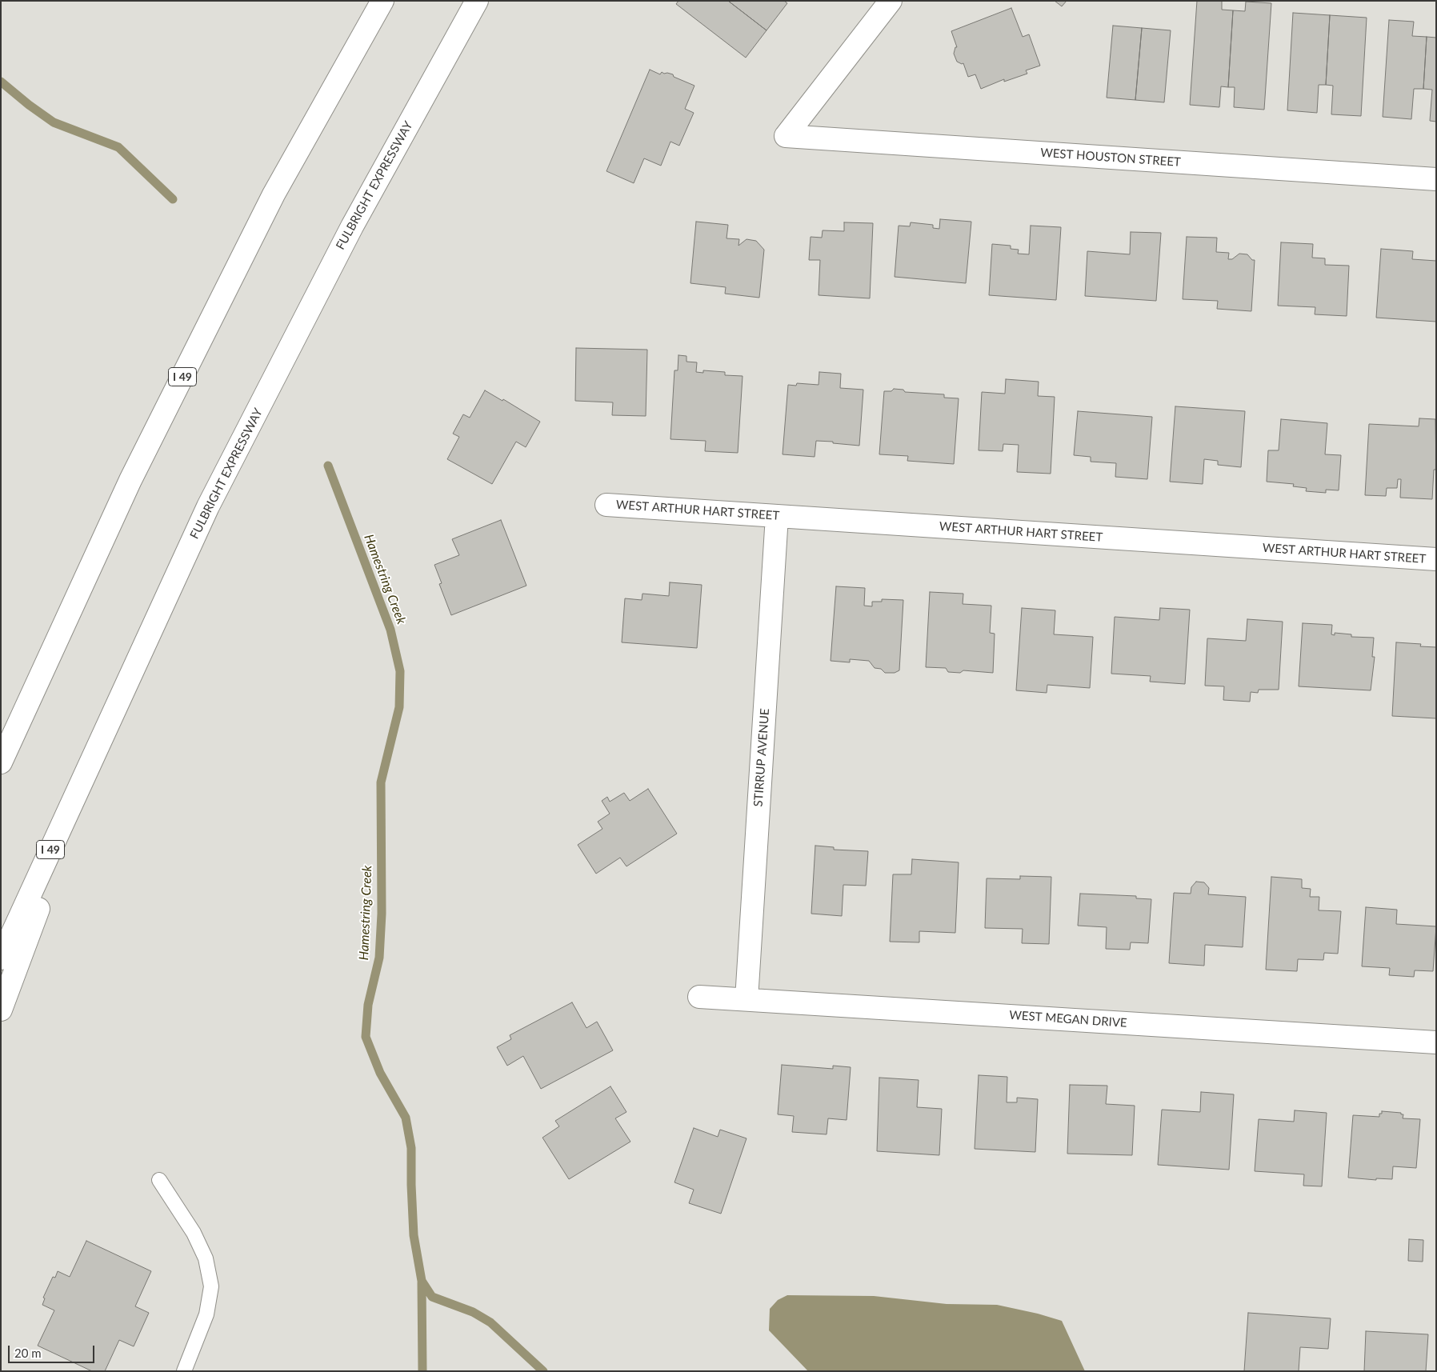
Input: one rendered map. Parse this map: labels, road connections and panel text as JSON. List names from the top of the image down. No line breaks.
{"streets":{"main road":["WEST HOUSTON STREET","FULBRIGHT EXPRESSWAY","I 49","WEST ARTHUR HART STREET","STIRRUP AVENUE","WEST MEGAN DRIVE"]},"crossings":[["WEST ARTHUR HART STREET","STIRRUP AVENUE"],["STIRRUP AVENUE","WEST MEGAN DRIVE"]],"water":["Hamestring Creek"],"scale_bar":"20 m"}
